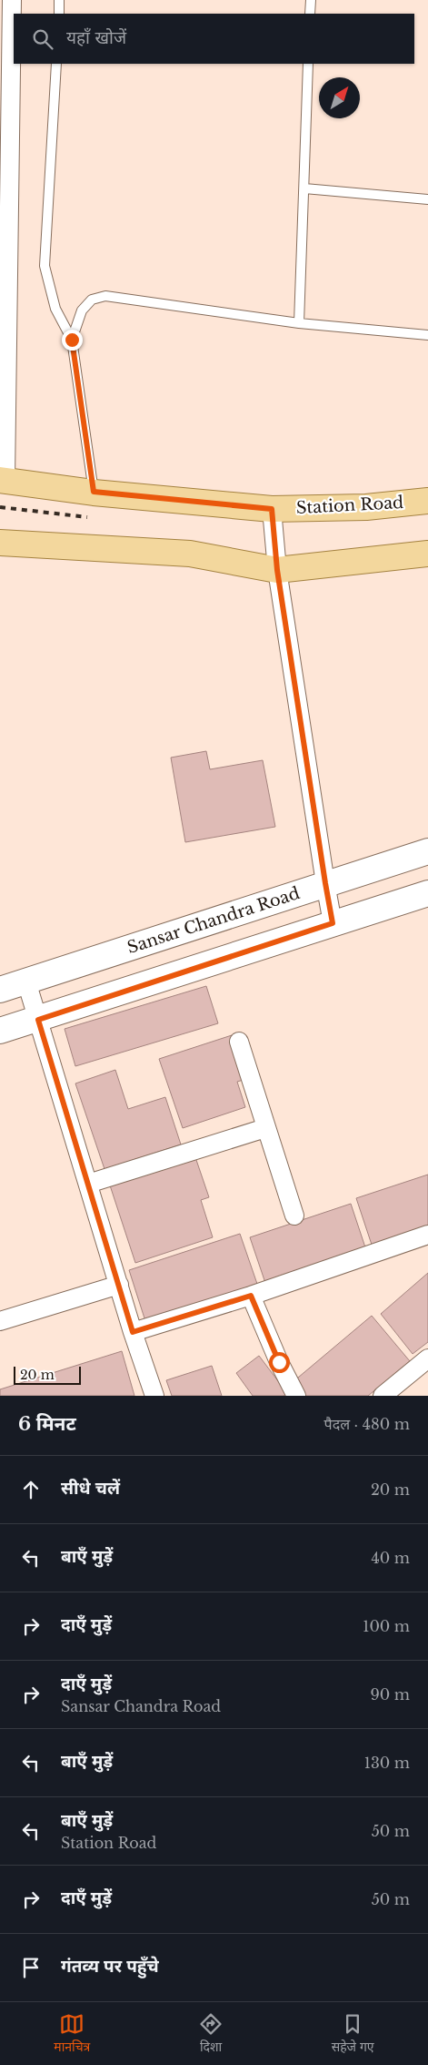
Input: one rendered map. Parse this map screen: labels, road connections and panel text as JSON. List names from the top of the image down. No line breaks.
{"streets":{"main road":["Station Road"],"street":["Sansar Chandra Road"]},"scale_bar":"20 m","north":"top right","page":{"search":"यहाँ खोजें","scale":"20 m","heading":["6 मिनट","पैदल · 480 m"],"list":[["सीधे चलें","20 m"],["बाएँ मुड़ें","40 m"],["दाएँ मुड़ें","100 m"],["दाएँ मुड़ें","Sansar Chandra Road","90 m"],["बाएँ मुड़ें","130 m"],["बाएँ मुड़ें","Station Road","50 m"],["दाएँ मुड़ें","50 m"],"गंतव्य पर पहुँचे"],"nav":["मानचित्र","दिशा","सहेजे गए"]}}
